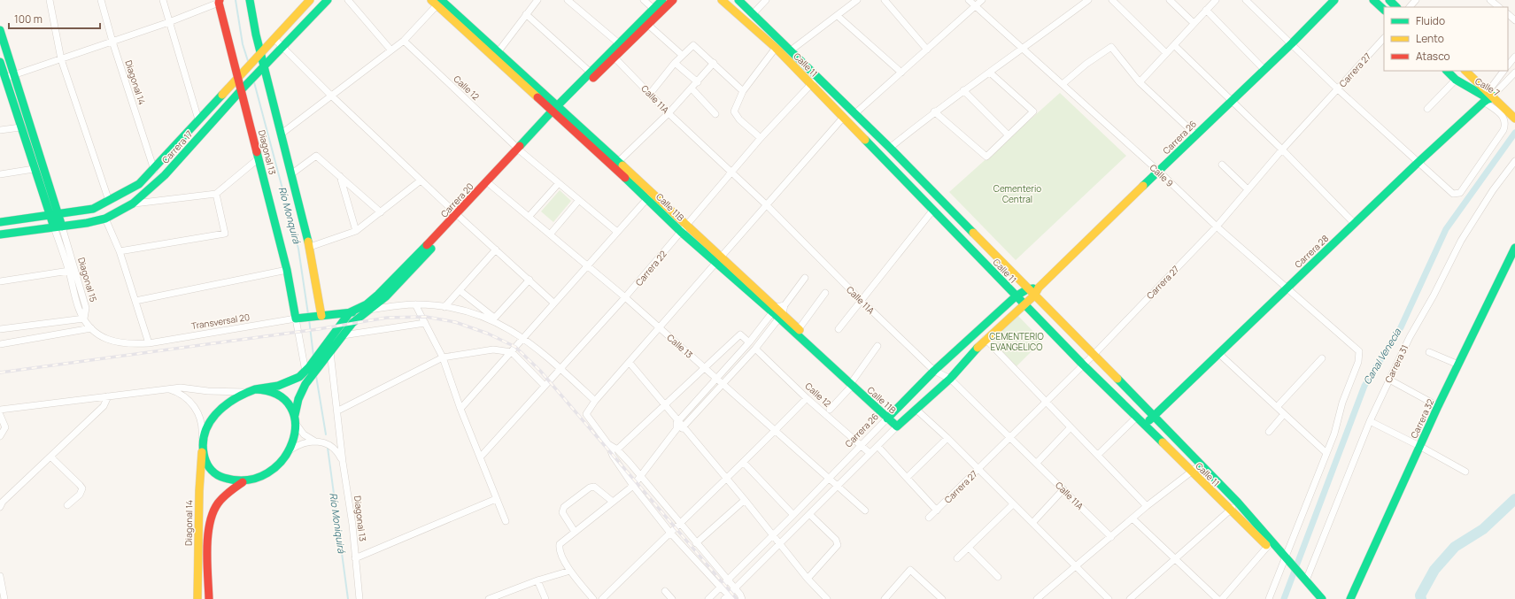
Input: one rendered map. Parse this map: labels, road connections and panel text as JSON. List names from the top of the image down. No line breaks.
{"streets":{"street":["Calle 11","Carrera 27","Diagonal 14","Calle 7","Calle 12","Calle 11A","Carrera 26","Carrera 17","Diagonal 13","Calle 9","Carrera 20","Calle 11B","Carrera 28","Carrera 22","Diagonal 15","Transversal 20","Calle 13","Carrera 31","Carrera 32"]},"crossings":[["Calle 11","Carrera 27"],["Calle 11","Carrera 26"],["Calle 11","Carrera 28"],["Calle 11","Carrera 22"],["Calle 11","Carrera 31"],["Carrera 27","Calle 11A"],["Carrera 27","Calle 9"],["Diagonal 14","Carrera 17"],["Diagonal 14","Diagonal 13"],["Diagonal 14","Carrera 20"],["Calle 7","Carrera 28"],["Calle 12","Carrera 26"],["Calle 12","Carrera 20"],["Calle 11A","Carrera 26"],["Calle 11A","Carrera 20"],["Calle 11A","Carrera 22"],["Carrera 26","Calle 9"],["Carrera 26","Calle 11B"],["Carrera 26","Calle 13"],["Carrera 17","Diagonal 13"],["Carrera 17","Diagonal 15"],["Diagonal 13","Carrera 20"],["Diagonal 13","Transversal 20"],["Calle 9","Carrera 28"],["Carrera 20","Calle 11B"],["Carrera 20","Transversal 20"],["Carrera 20","Calle 13"],["Calle 11B","Carrera 22"],["Carrera 22","Calle 13"],["Diagonal 15","Transversal 20"]],"water":["Río Monquirá","Canal Venecia","Río Moniquirá"],"parks":["Cementerio Central","CEMENTERIO EVANGELICO"],"legend":["Fluido","Lento","Atasco"],"scale_bar":"100 m"}
